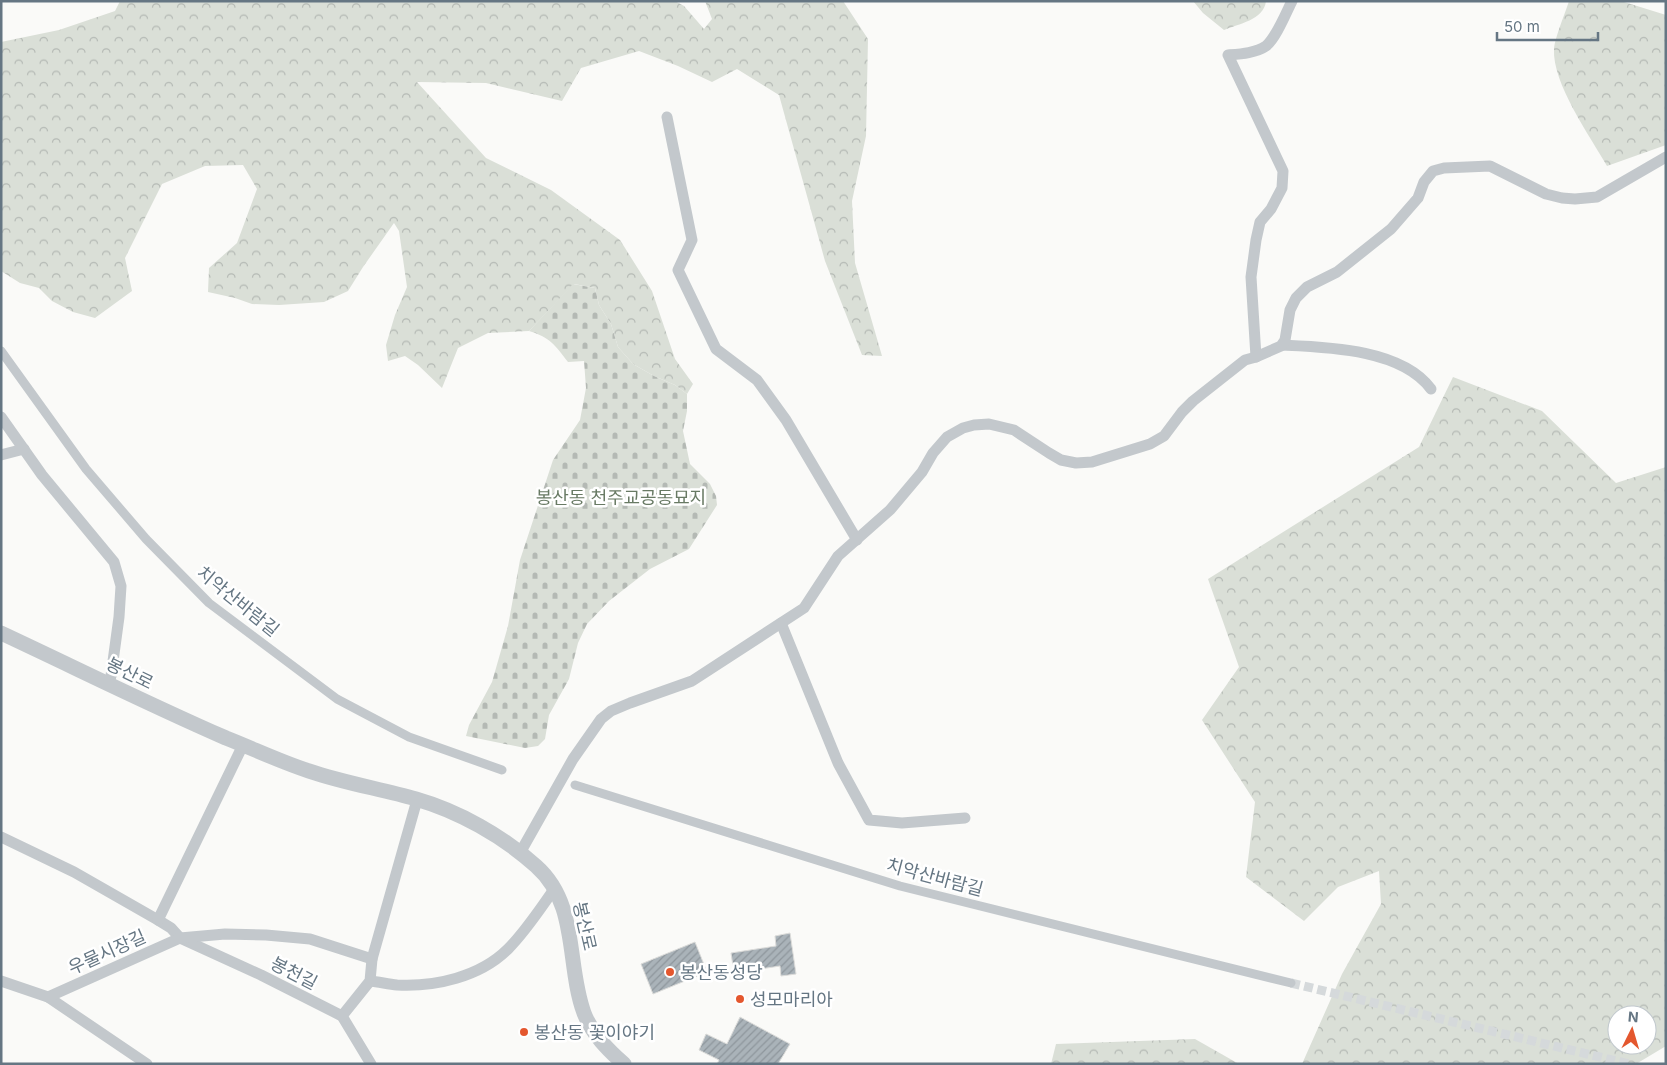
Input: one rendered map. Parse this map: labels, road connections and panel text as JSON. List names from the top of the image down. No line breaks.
{"streets":{"street":["치악산바람길","봉산로","우물시장길","봉천길"]},"crossings":[["우물시장길","봉천길"]],"parks":["봉산동 천주교공동묘지"],"places":["봉산동성당","성모마리아","봉산동 꽃이야기"],"scale_bar":"50 m","north":"top"}
